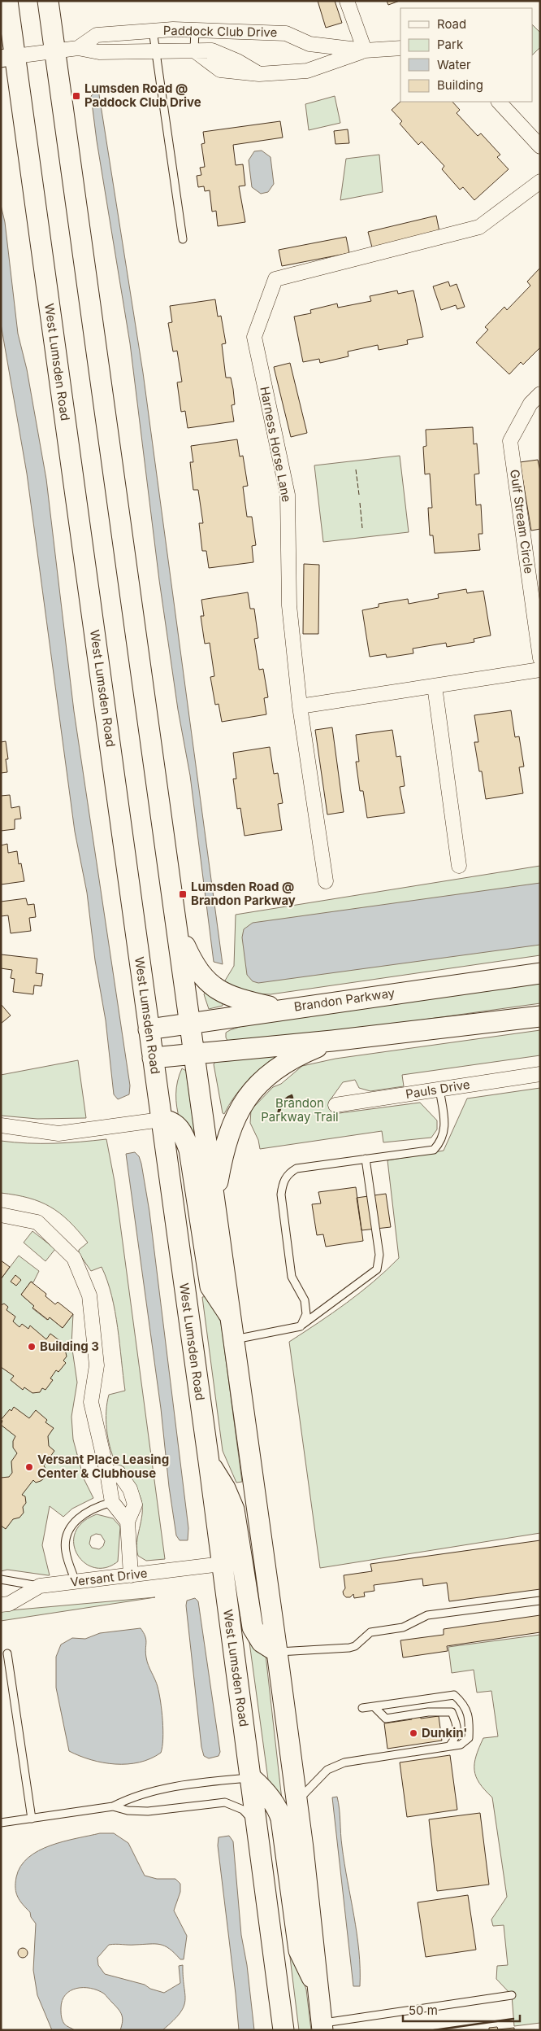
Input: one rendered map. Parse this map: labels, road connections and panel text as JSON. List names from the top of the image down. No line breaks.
{"streets":{"main road":["West Lumsden Road","Brandon Parkway"],"street":["Paddock Club Drive","Harness Horse Lane","Gulf Stream Circle","Pauls Drive","Versant Drive"]},"crossings":[["Paddock Club Drive","West Lumsden Road"],["West Lumsden Road","Brandon Parkway"],["West Lumsden Road","Versant Drive"]],"parks":["Brandon Parkway Trail"],"places":{"transit":["Lumsden Road @ Paddock Club Drive","Lumsden Road @ Brandon Parkway"],"other":["Building 3","Versant Place Leasing Center & Clubhouse","Dunkin'"]},"legend":["Road","Park","Water","Building"],"scale_bar":"50 m"}
